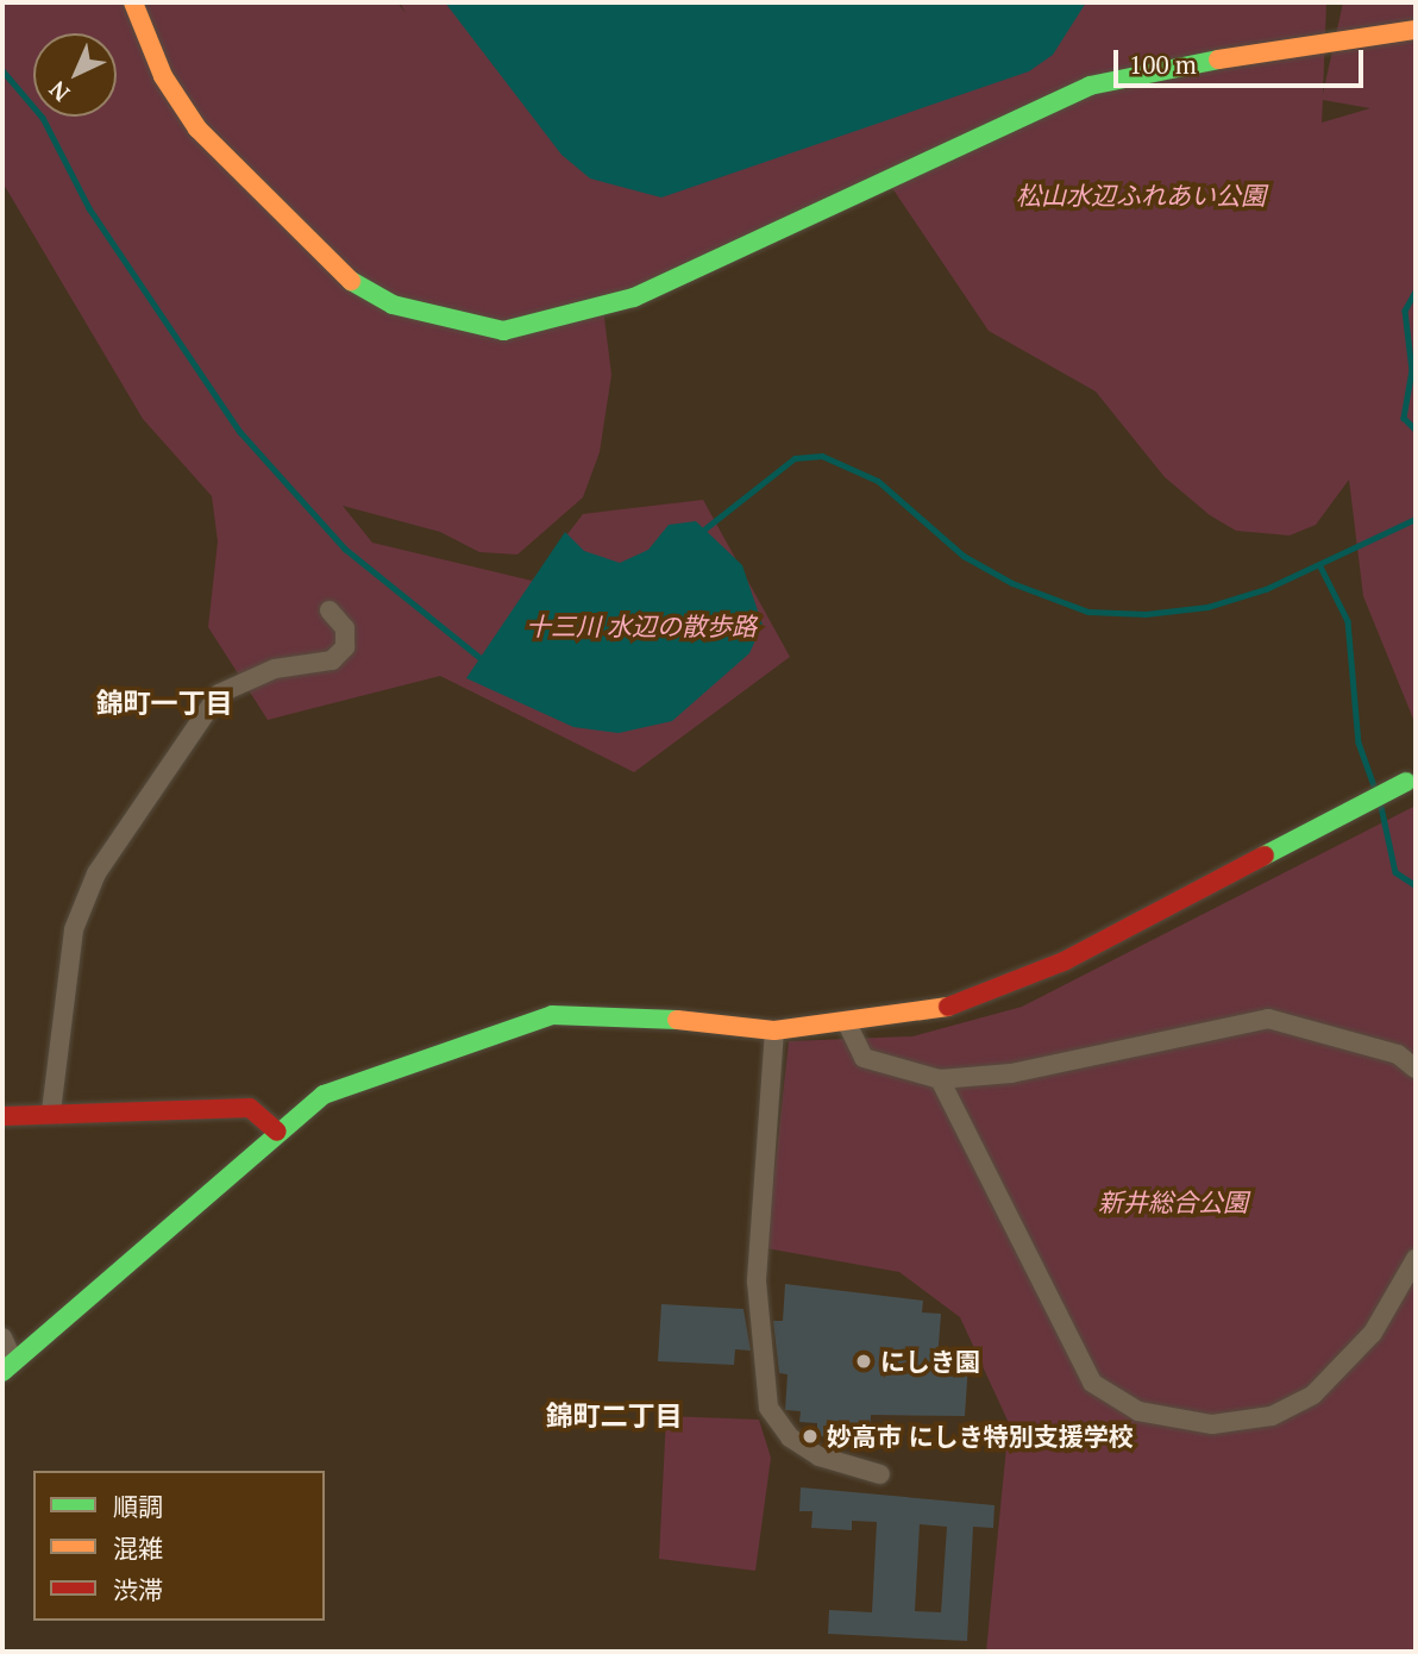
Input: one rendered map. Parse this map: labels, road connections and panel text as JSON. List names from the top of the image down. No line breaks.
{"districts":["錦町一丁目","錦町二丁目"],"parks":["松山水辺ふれあい公園","十三川 水辺の散歩路","新井総合公園"],"places":["にしき園","妙高市 にしき特別支援学校"],"legend":["順調","混雑","渋滞"],"scale_bar":"100 m","north":"bottom left"}
